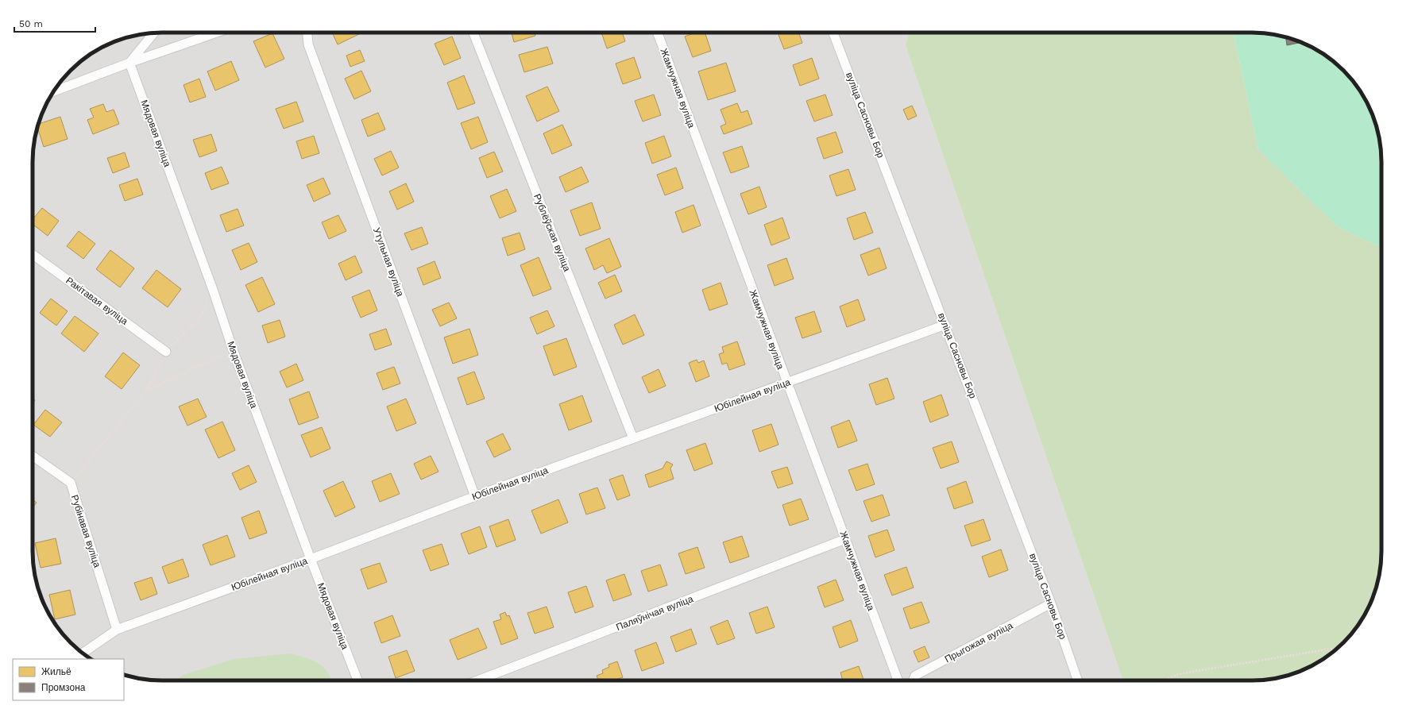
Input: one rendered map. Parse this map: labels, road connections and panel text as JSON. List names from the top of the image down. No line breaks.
{"streets":{"street":["Жамчужная вуліца","вуліца Сасновы Бор","Мядовая вуліца","Рублёўская вуліца","Утульная вуліца","Ракітавая вуліца","Юбілейная вуліца","Рубінавая вуліца","Паляўнічая вуліца","Прыгожая вуліца"]},"crossings":[["Жамчужная вуліца","Юбілейная вуліца"],["Жамчужная вуліца","Паляўнічая вуліца"],["вуліца Сасновы Бор","Юбілейная вуліца"],["вуліца Сасновы Бор","Прыгожая вуліца"],["Мядовая вуліца","Юбілейная вуліца"],["Рублёўская вуліца","Юбілейная вуліца"],["Утульная вуліца","Юбілейная вуліца"],["Юбілейная вуліца","Рубінавая вуліца"]],"legend":["Жильё","Промзона"],"scale_bar":"50 m"}
